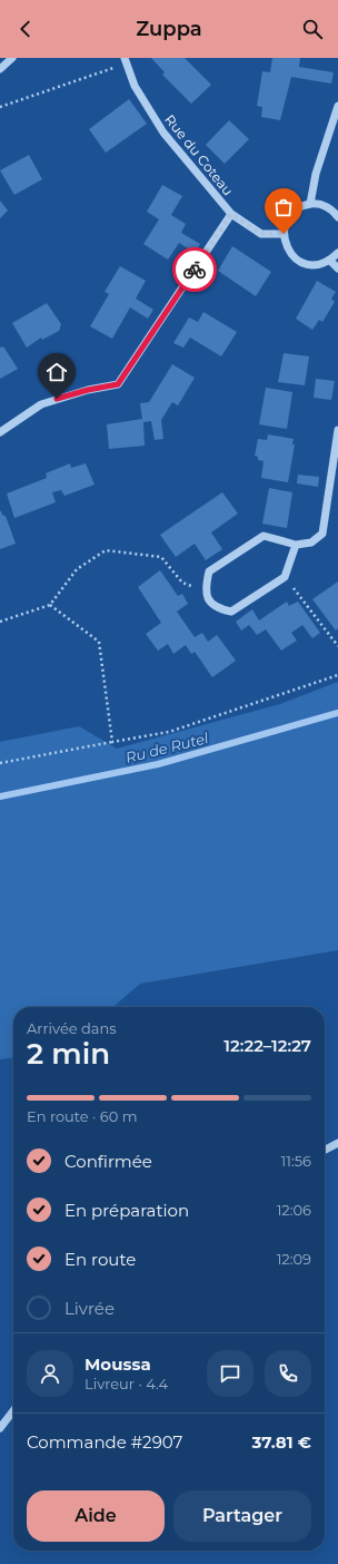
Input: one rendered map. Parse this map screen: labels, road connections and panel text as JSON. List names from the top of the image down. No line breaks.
{"streets":{"street":["Rue du Coteau"]},"water":["Ru de Rutel"],"page":{"header":"Zuppa","heading":["2 min","Arrivée dans","12:22–12:27"],"panel":["Moussa","Livreur · 4.4","Commande #2907","37.81 €"],"bar":"En route · 60 m","list":[["Confirmée","11:56"],["En préparation","12:06"],["En route","12:09"],"Livrée"],"buttons":["Aide","Partager"]}}
